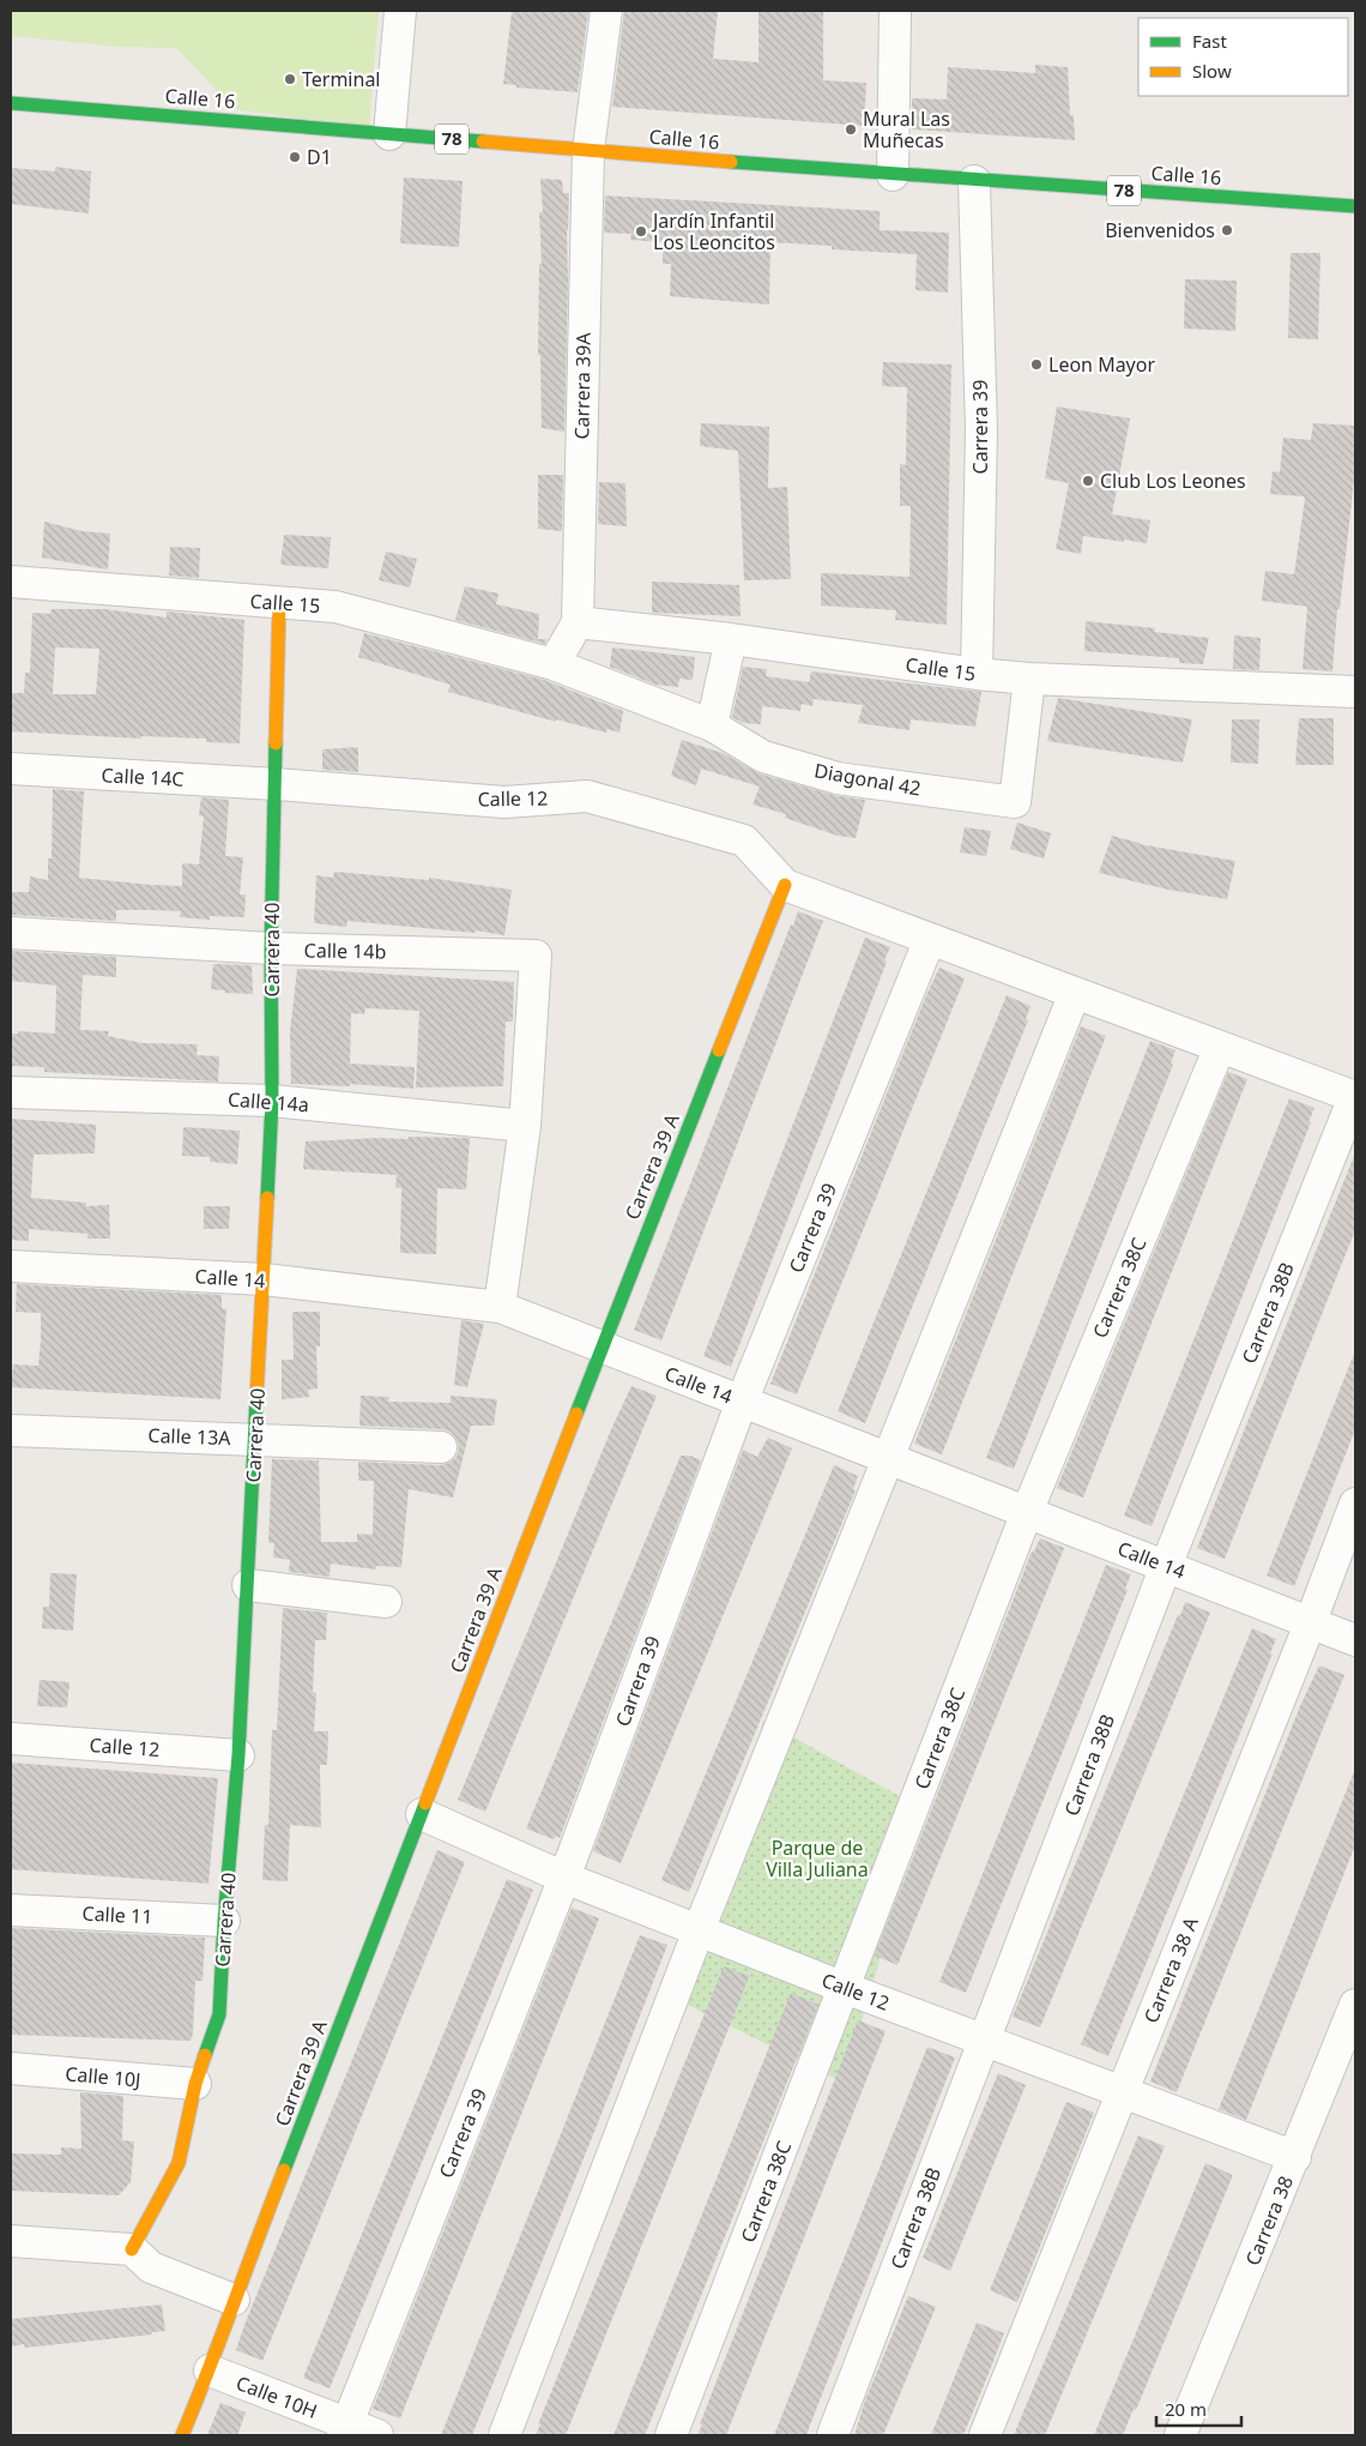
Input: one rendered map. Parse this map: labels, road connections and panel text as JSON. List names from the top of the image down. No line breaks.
{"streets":{"main road":["Calle 16","78","Carrera 40","Carrera 39 A"],"street":["Carrera 39A","Carrera 39","Calle 15","Calle 14C","Diagonal 42","Calle 12","Calle 14b","Calle 14a","Calle 14","Carrera 38C","Carrera 38B","Calle 13A","Calle 11","Carrera 38 A","Calle 10J","Carrera 38","Calle 10H"]},"crossings":[["Calle 16","Carrera 39A"],["Calle 16","Carrera 39"],["Carrera 39A","Calle 15"],["Carrera 39","Calle 15"],["Carrera 39","Calle 12"],["Carrera 39","Calle 14"],["Carrera 39","Calle 10H"],["Calle 15","Diagonal 42"],["Calle 15","Carrera 40"],["Calle 14C","Calle 12"],["Calle 14C","Carrera 40"],["Calle 12","Carrera 40"],["Calle 12","Carrera 39 A"],["Calle 12","Carrera 38C"],["Calle 12","Carrera 38B"],["Calle 12","Carrera 38 A"],["Calle 12","Carrera 38"],["Carrera 40","Calle 14b"],["Carrera 40","Calle 14a"],["Carrera 40","Calle 14"],["Carrera 40","Calle 13A"],["Carrera 40","Calle 11"],["Carrera 40","Calle 10J"],["Calle 14b","Calle 14a"],["Carrera 39 A","Calle 14"],["Carrera 39 A","Calle 10H"],["Calle 14","Carrera 38C"],["Calle 14","Carrera 38B"],["Calle 14","Carrera 38 A"]],"parks":["Parque de Villa Juliana"],"places":["Terminal","Mural Las Muñecas","D1","Bienvenidos","Jardín Infantil Los Leoncitos","Leon Mayor","Club Los Leones"],"legend":["Fast","Slow"],"scale_bar":"20 m"}
